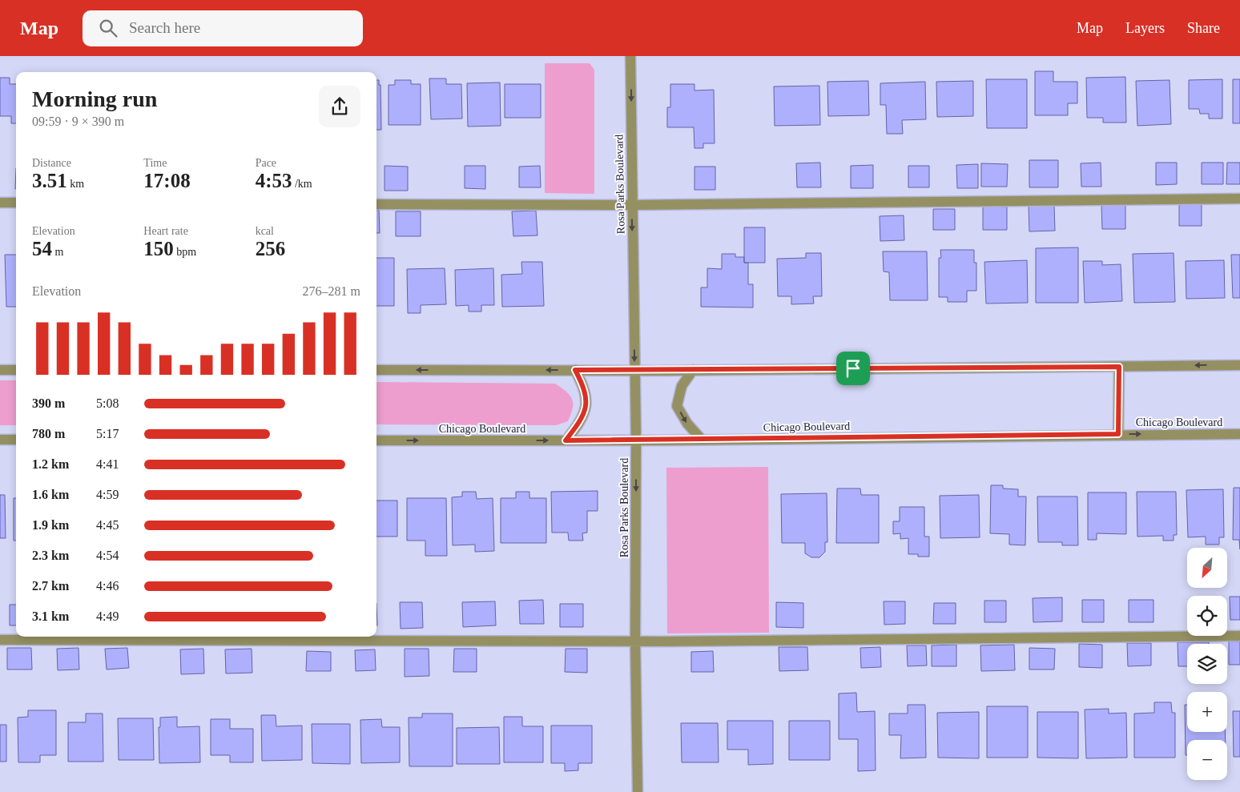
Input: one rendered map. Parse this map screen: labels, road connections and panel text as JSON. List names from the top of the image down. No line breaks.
{"streets":{"street":["Rosa Parks Boulevard","Chicago Boulevard"]},"crossings":[["Rosa Parks Boulevard","Chicago Boulevard"]],"one_way":["Rosa Parks Boulevard"],"north":"bottom left","page":{"header":"Map","search":"Search here","nav":["Map","Layers","Share"],"heading":["Morning run","09:59 · 9 × 390 m"],"stats":[["Distance","3.51 km"],["Time","17:08"],["Pace","4:53 /km"],["Elevation","54 m"],["Heart rate","150 bpm"],["kcal","256"]],"chart":["Elevation","276–281 m"],"list":[{"name":"390 m","note":"5:08"},{"name":"780 m","note":"5:17"},{"name":"1.2 km","note":"4:41"},{"name":"1.6 km","note":"4:59"},{"name":"1.9 km","note":"4:45"},{"name":"2.3 km","note":"4:54"},{"name":"2.7 km","note":"4:46"},{"name":"3.1 km","note":"4:49"}],"map_buttons":["+","−"]}}
